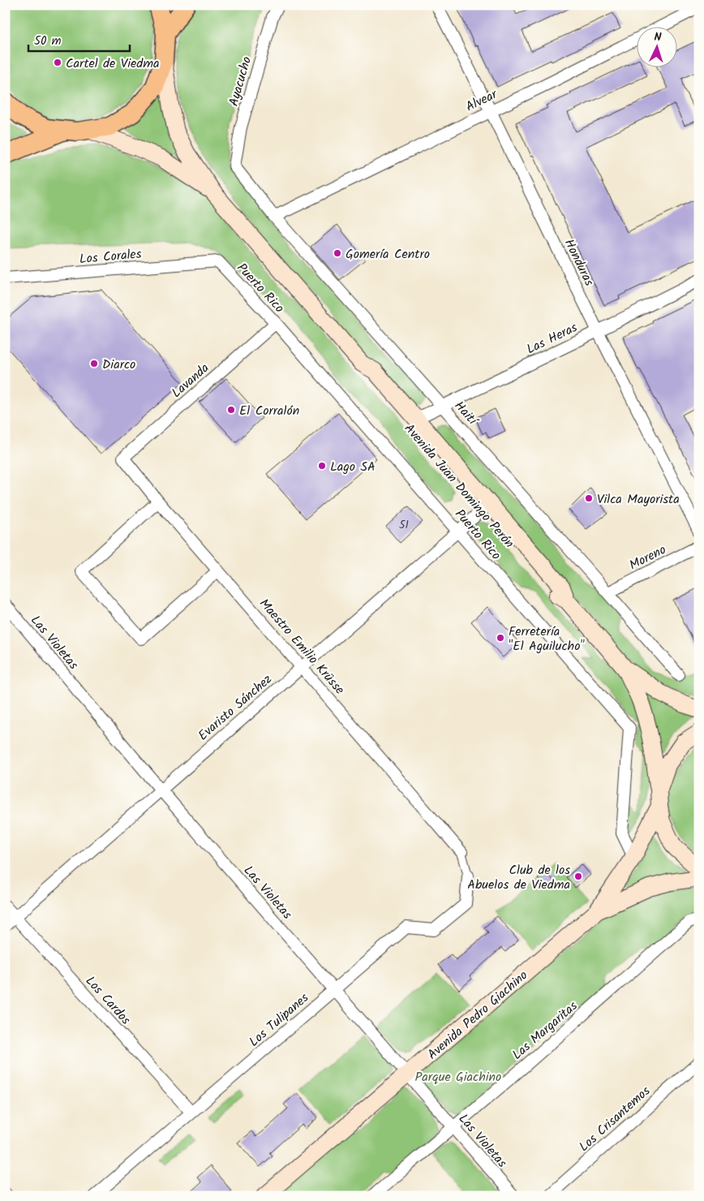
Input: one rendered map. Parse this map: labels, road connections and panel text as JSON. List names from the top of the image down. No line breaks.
{"streets":{"main road":["Avenida Juan Domingo Perón","Avenida Pedro Giachino"],"street":["Ayacucho","Alvear","Los Corales","Honduras","Puerto Rico","Las Heras","Lavanda","Haití","Moreno","Las Violetas","Maestro Emilio Krüsse","Evaristo Sánchez","Los Cardos","Los Tulipanes","Las Margaritas","Los Crisantemos"]},"crossings":[["Ayacucho","Haití"],["Alvear","Honduras"],["Alvear","Haití"],["Los Corales","Puerto Rico"],["Honduras","Las Heras"],["Puerto Rico","Lavanda"],["Puerto Rico","Evaristo Sánchez"],["Puerto Rico","Avenida Pedro Giachino"],["Las Heras","Haití"],["Las Heras","Avenida Juan Domingo Perón"],["Lavanda","Maestro Emilio Krüsse"],["Haití","Moreno"],["Avenida Juan Domingo Perón","Evaristo Sánchez"],["Avenida Juan Domingo Perón","Avenida Pedro Giachino"],["Las Violetas","Evaristo Sánchez"],["Las Violetas","Avenida Pedro Giachino"],["Las Violetas","Los Tulipanes"],["Las Violetas","Las Margaritas"],["Maestro Emilio Krüsse","Evaristo Sánchez"],["Evaristo Sánchez","Los Cardos"],["Los Cardos","Los Tulipanes"]],"parks":["Parque Giachino"],"places":["Cartel de Viedma","Gomería Centro","Diarco","El Corralón","Lago SA","Vilca Mayorista","Ferretería \"El Aguilucho\"","Club de los Abuelos de Viedma"],"house_numbers":["51"],"scale_bar":"50 m","north":"top"}
